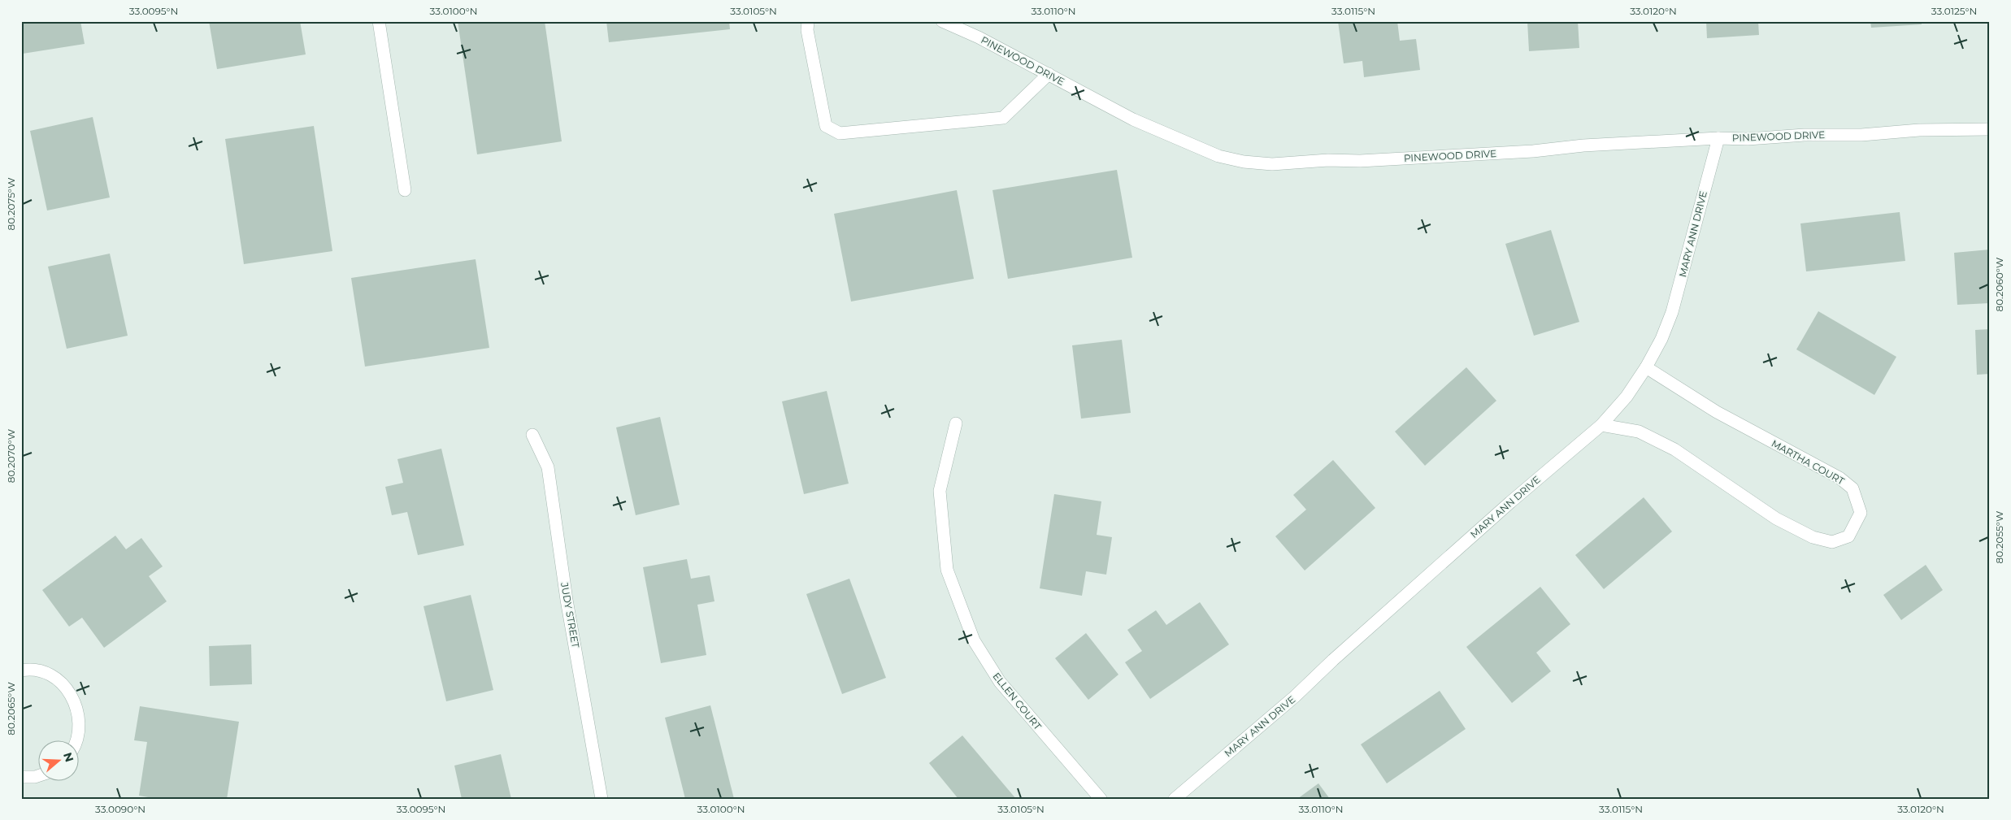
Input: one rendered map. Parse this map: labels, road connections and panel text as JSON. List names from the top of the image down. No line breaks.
{"streets":{"street":["PINEWOOD DRIVE","MARY ANN DRIVE","MARTHA COURT","JUDY STREET","ELLEN COURT"]},"crossings":[["PINEWOOD DRIVE","MARY ANN DRIVE"],["MARY ANN DRIVE","MARTHA COURT"]],"north":"right","coordinates":["33.0095°N","33.0100°N","33.0105°N","33.0110°N","33.0115°N","33.0120°N","33.0125°N","80.2075°W","80.2060°W","80.2070°W","80.2055°W","80.2065°W","33.0090°N"]}
